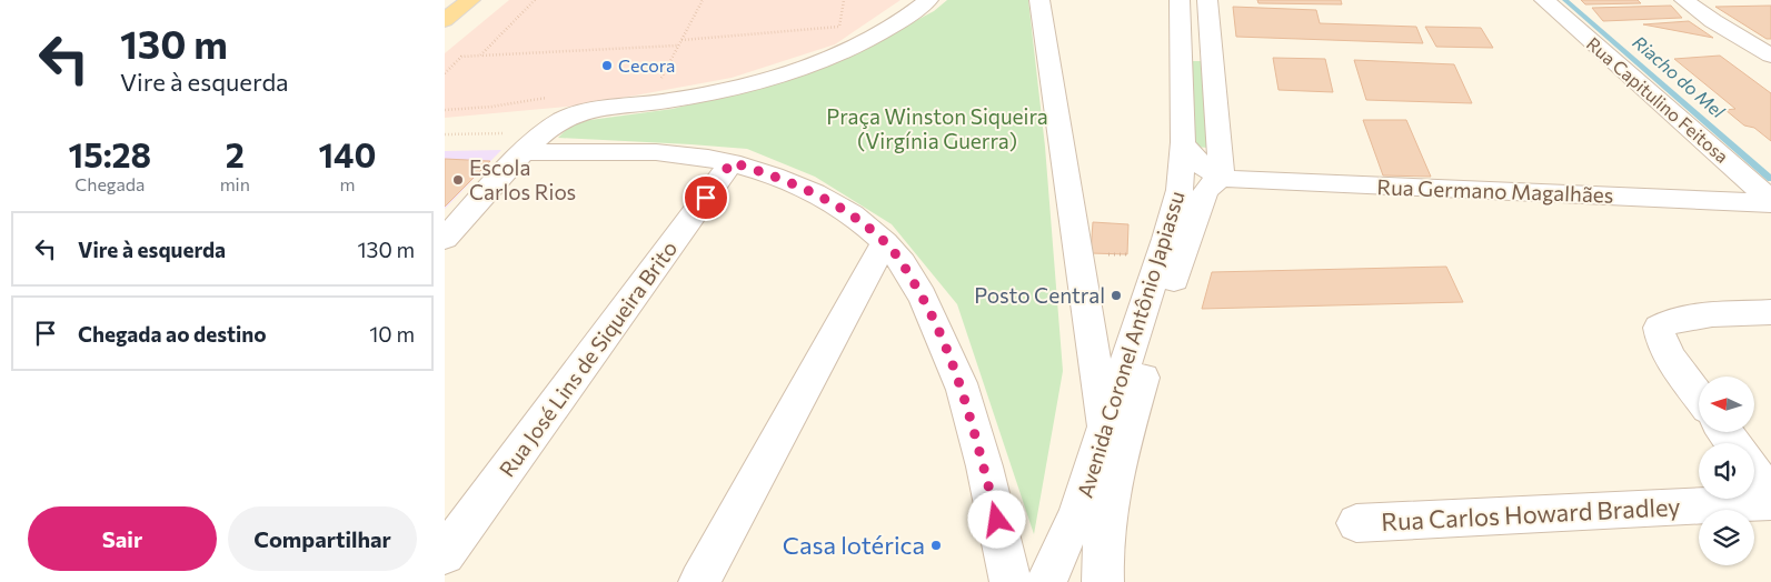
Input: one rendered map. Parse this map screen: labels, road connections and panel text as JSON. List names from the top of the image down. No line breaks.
{"streets":{"street":["Rua Capitulino Feitosa","Rua Germano Magalhães","Avenida Coronel Antônio Japiassu","Rua José Lins de Siqueira Brito","Rua Carlos Howard Bradley"]},"crossings":[["Rua Capitulino Feitosa","Rua Germano Magalhães"]],"water":["Riacho do Mel"],"parks":["Praça Winston Siqueira (Virgínia Guerra)"],"places":["Cecora","Escola Carlos Rios","Posto Central","Casa lotérica"],"north":"left","page":{"turn":["130 m","Vire à esquerda"],"eta":["15:28","Chegada","2","min","140","m"],"list":[{"name":"Vire à esquerda","value":"130 m"},{"name":"Chegada ao destino","value":"10 m"}],"buttons":["Sair","Compartilhar"]}}
